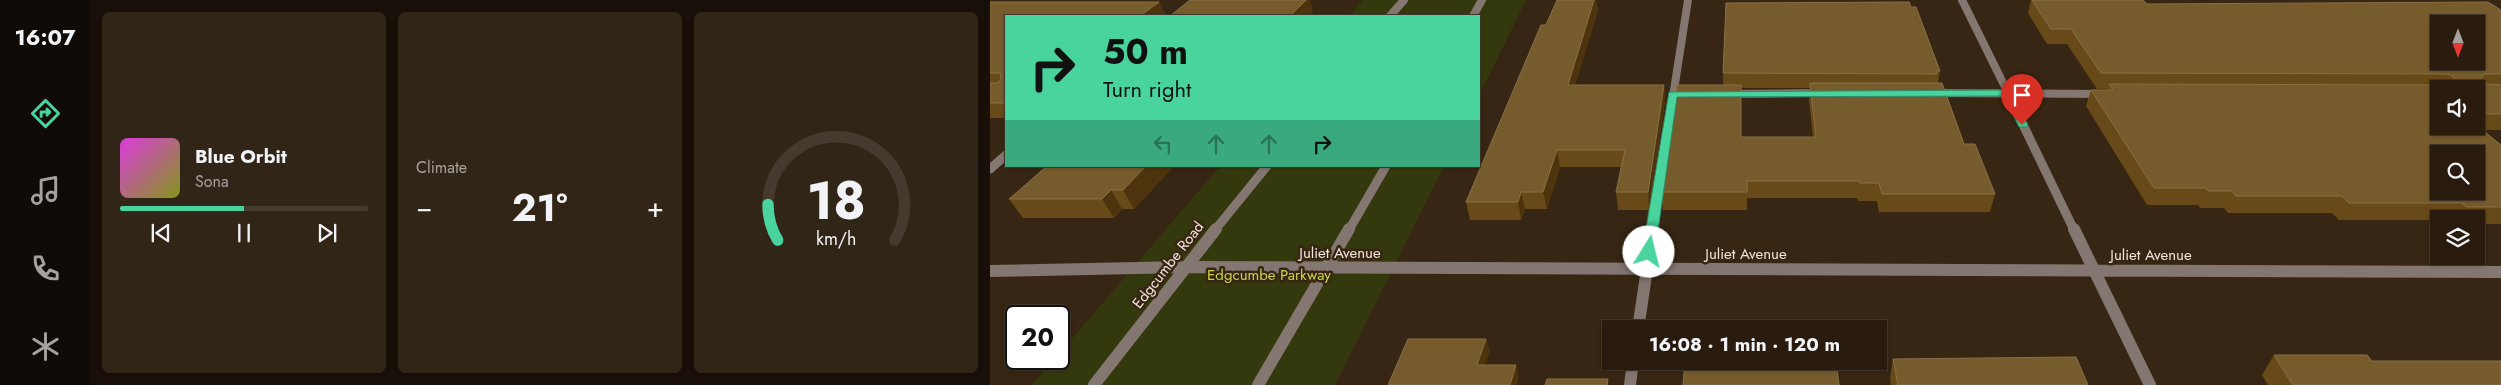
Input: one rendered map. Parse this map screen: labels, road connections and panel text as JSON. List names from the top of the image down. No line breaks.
{"streets":{"street":["Juliet Avenue","Edgcumbe Road"]},"crossings":[["Juliet Avenue","Edgcumbe Road"]],"parks":["Edgcumbe Parkway"],"north":"bottom","page":{"tabs":"16:07","tile":"Climate","turn":["50 m","Turn right"],"song":["Blue Orbit","Sona"],"heat":["−","21°","+"],"limit":"20","trip":"16:08 · 1 min · 120 m","gauge":["18","km/h"]}}
